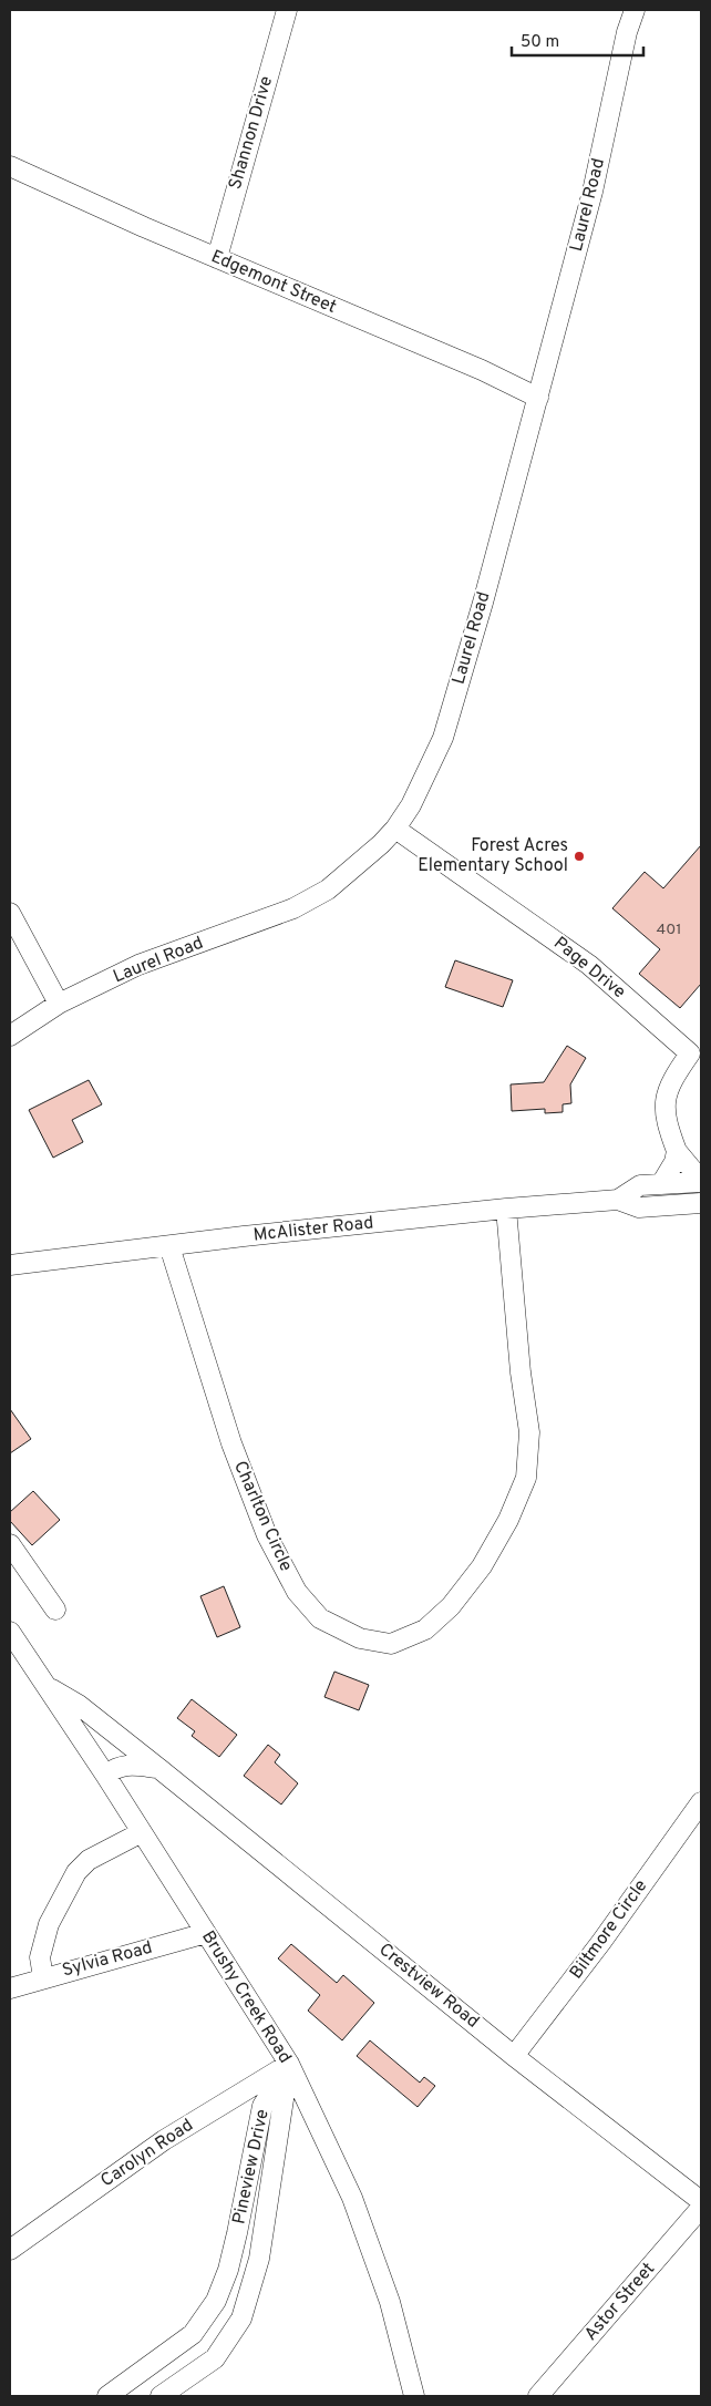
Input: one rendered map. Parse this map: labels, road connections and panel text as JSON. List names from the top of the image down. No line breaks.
{"streets":{"street":["Shannon Drive","Laurel Road","Edgemont Street","Page Drive","McAlister Road","Charlton Circle","Biltmore Circle","Sylvia Road","Crestview Road","Brushy Creek Road","Carolyn Road","Pineview Drive","Astor Street"]},"crossings":[["Shannon Drive","Edgemont Street"],["Laurel Road","Edgemont Street"],["Laurel Road","Page Drive"],["McAlister Road","Charlton Circle"],["Biltmore Circle","Crestview Road"],["Sylvia Road","Brushy Creek Road"],["Crestview Road","Brushy Creek Road"],["Brushy Creek Road","Carolyn Road"],["Brushy Creek Road","Pineview Drive"],["Carolyn Road","Pineview Drive"]],"places":["Forest Acres Elementary School"],"house_numbers":["401"],"scale_bar":"50 m"}
